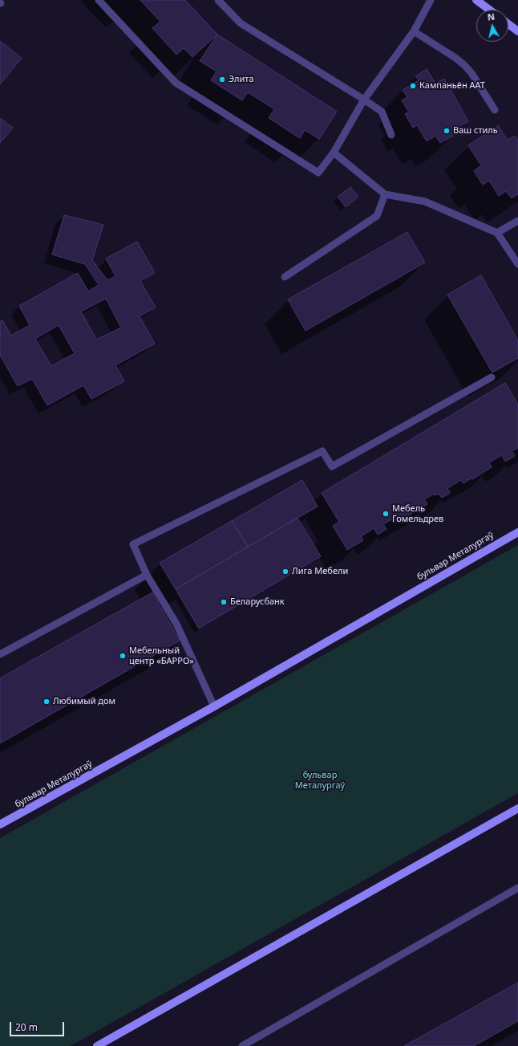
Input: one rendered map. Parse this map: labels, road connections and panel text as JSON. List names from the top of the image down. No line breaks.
{"streets":{"main road":["бульвар Металургаў"]},"parks":["бульвар Металургаў"],"places":["Элита","Кампаньён ААТ","Ваш стиль","Мебель Гомельдрев","Лига Мебели","Беларусбанк","Мебельный центр «БАРРО»","Любимый дом"],"scale_bar":"20 m","north":"top"}
